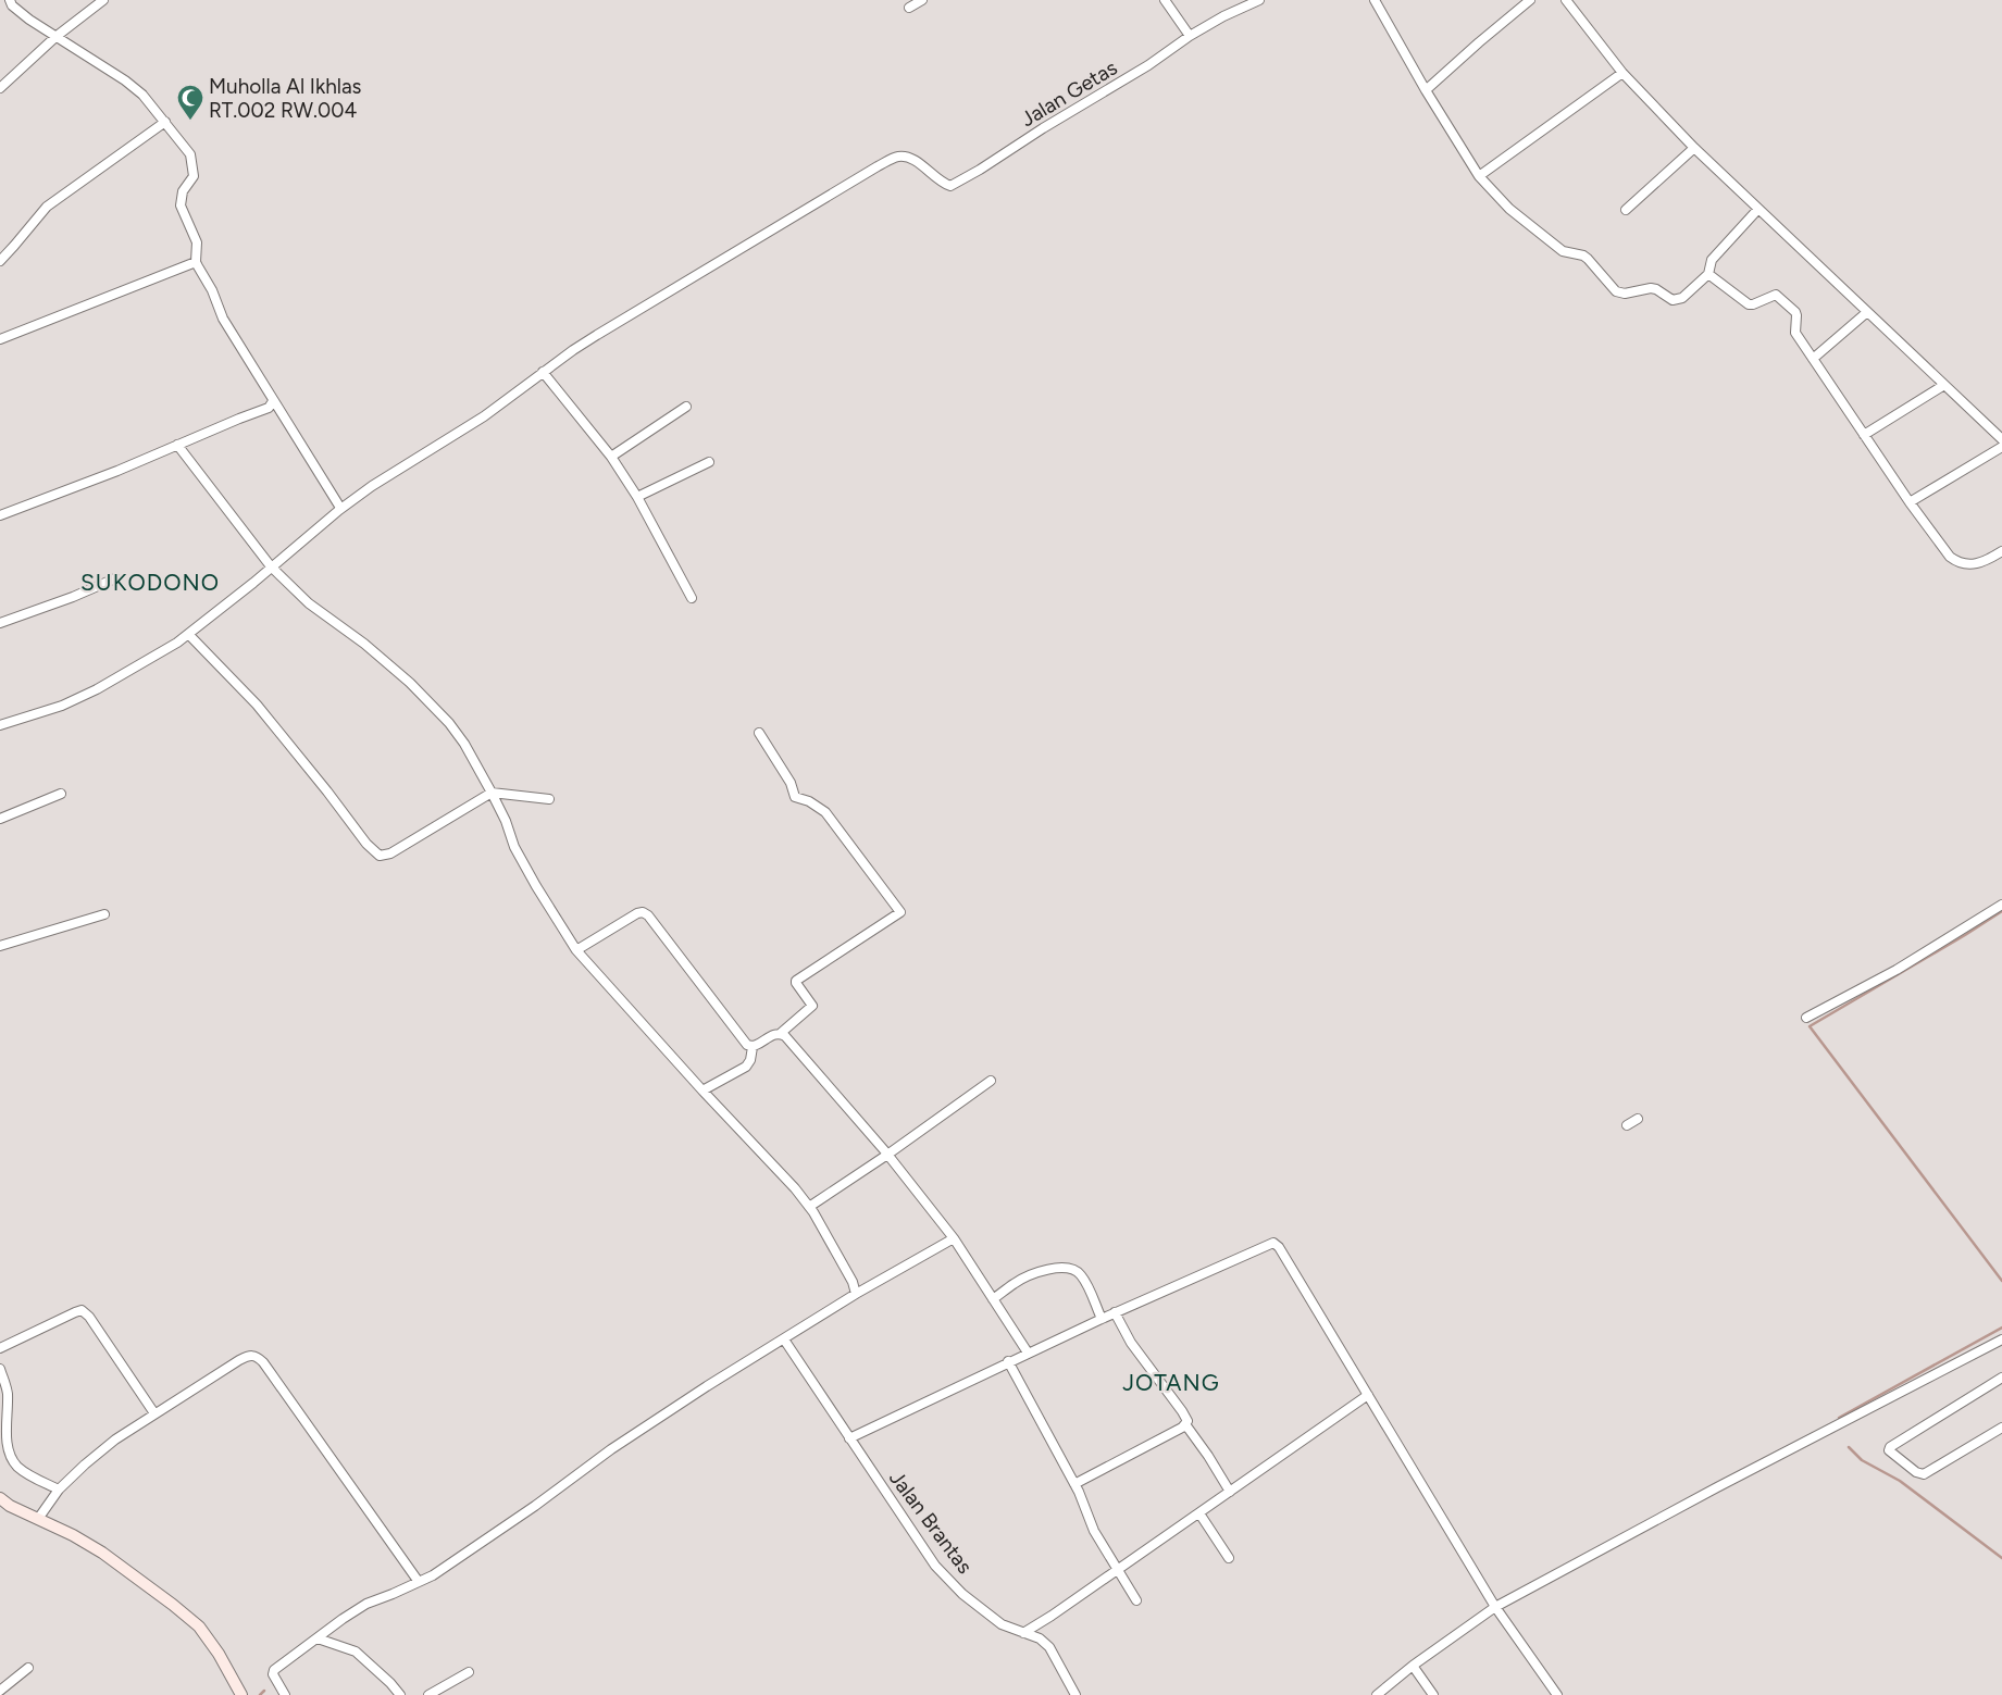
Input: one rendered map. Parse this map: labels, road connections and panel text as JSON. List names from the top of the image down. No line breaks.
{"streets":{"street":["Jalan Getas","Jalan Brantas"]},"districts":["SUKODONO","JOTANG"],"places":{"mosque":["Muholla Al Ikhlas RT.002 RW.004"]}}
